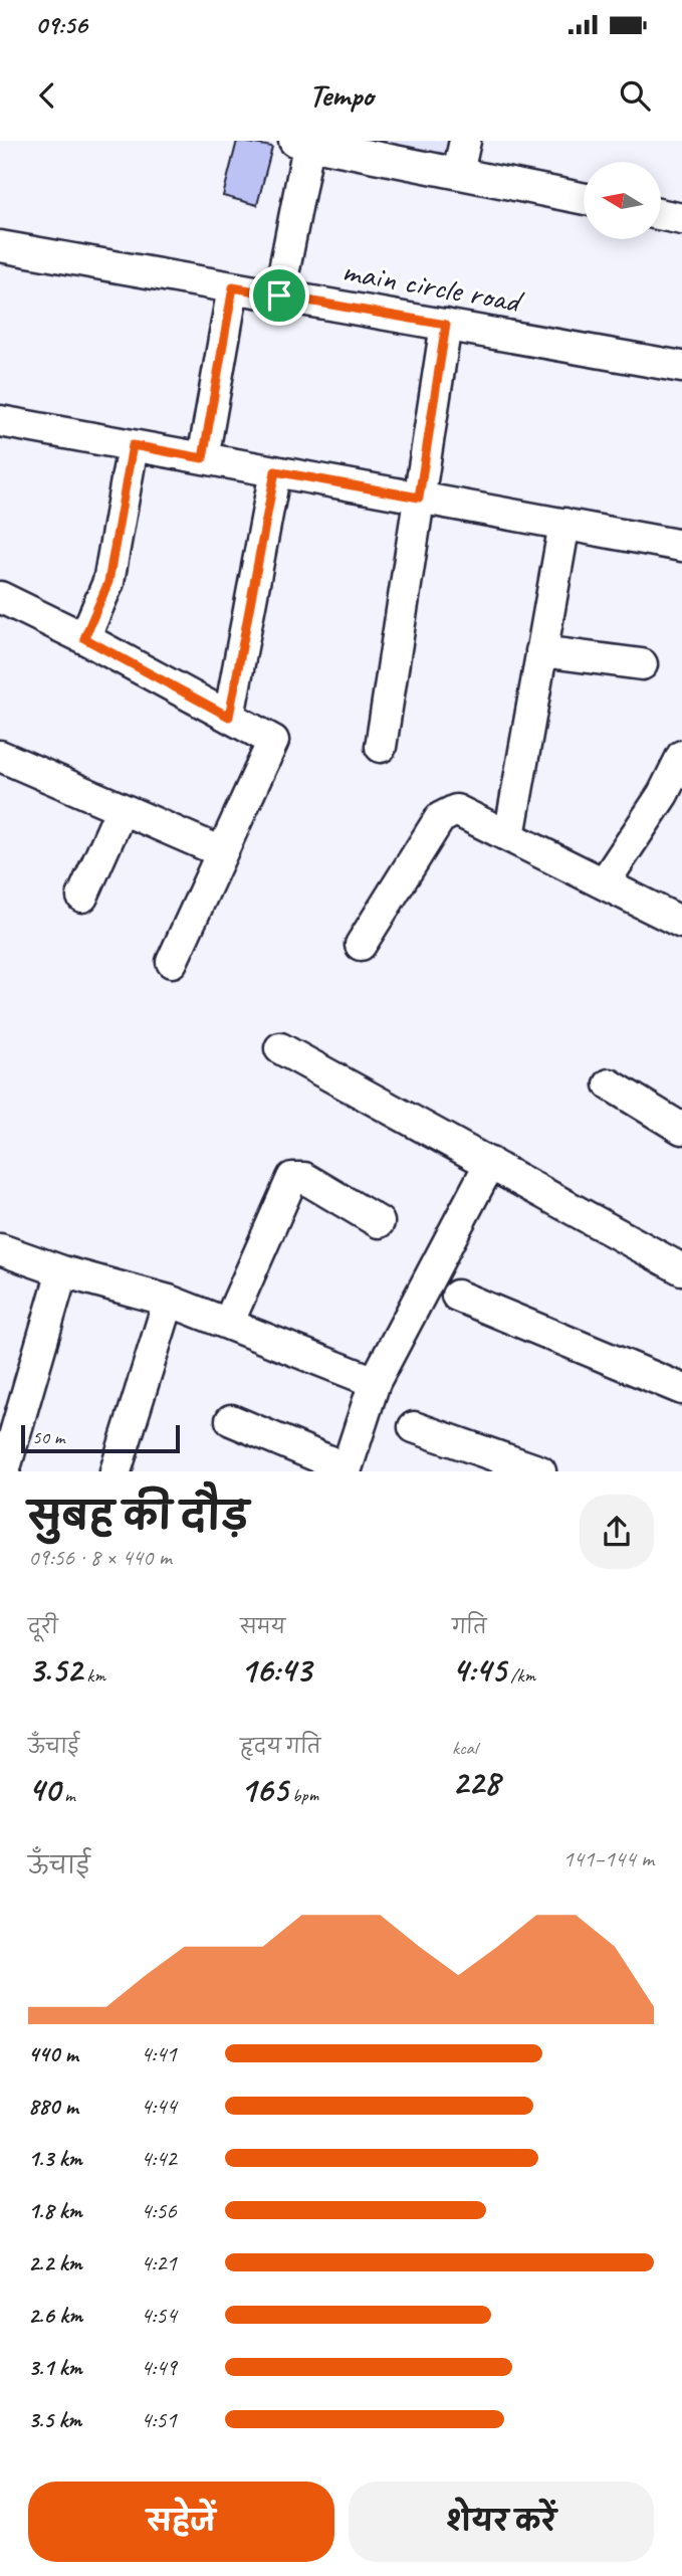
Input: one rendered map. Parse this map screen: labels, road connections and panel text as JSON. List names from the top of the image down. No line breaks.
{"streets":{"street":["main circle road"]},"scale_bar":"50 m","north":"left","page":{"status":"09:56","header":"Tempo","scale":"50 m","heading":["सुबह की दौड़","09:56 · 8 × 440 m"],"stats":[["दूरी","3.52 km"],["समय","16:43"],["गति","4:45 /km"],["ऊँचाई","40 m"],["हृदय गति","165 bpm"],["kcal","228"]],"chart":["ऊँचाई","141–144 m"],"list":[{"name":"440 m","note":"4:41"},{"name":"880 m","note":"4:44"},{"name":"1.3 km","note":"4:42"},{"name":"1.8 km","note":"4:56"},{"name":"2.2 km","note":"4:21"},{"name":"2.6 km","note":"4:54"},{"name":"3.1 km","note":"4:49"},{"name":"3.5 km","note":"4:51"}],"buttons":["सहेजें","शेयर करें"]}}
